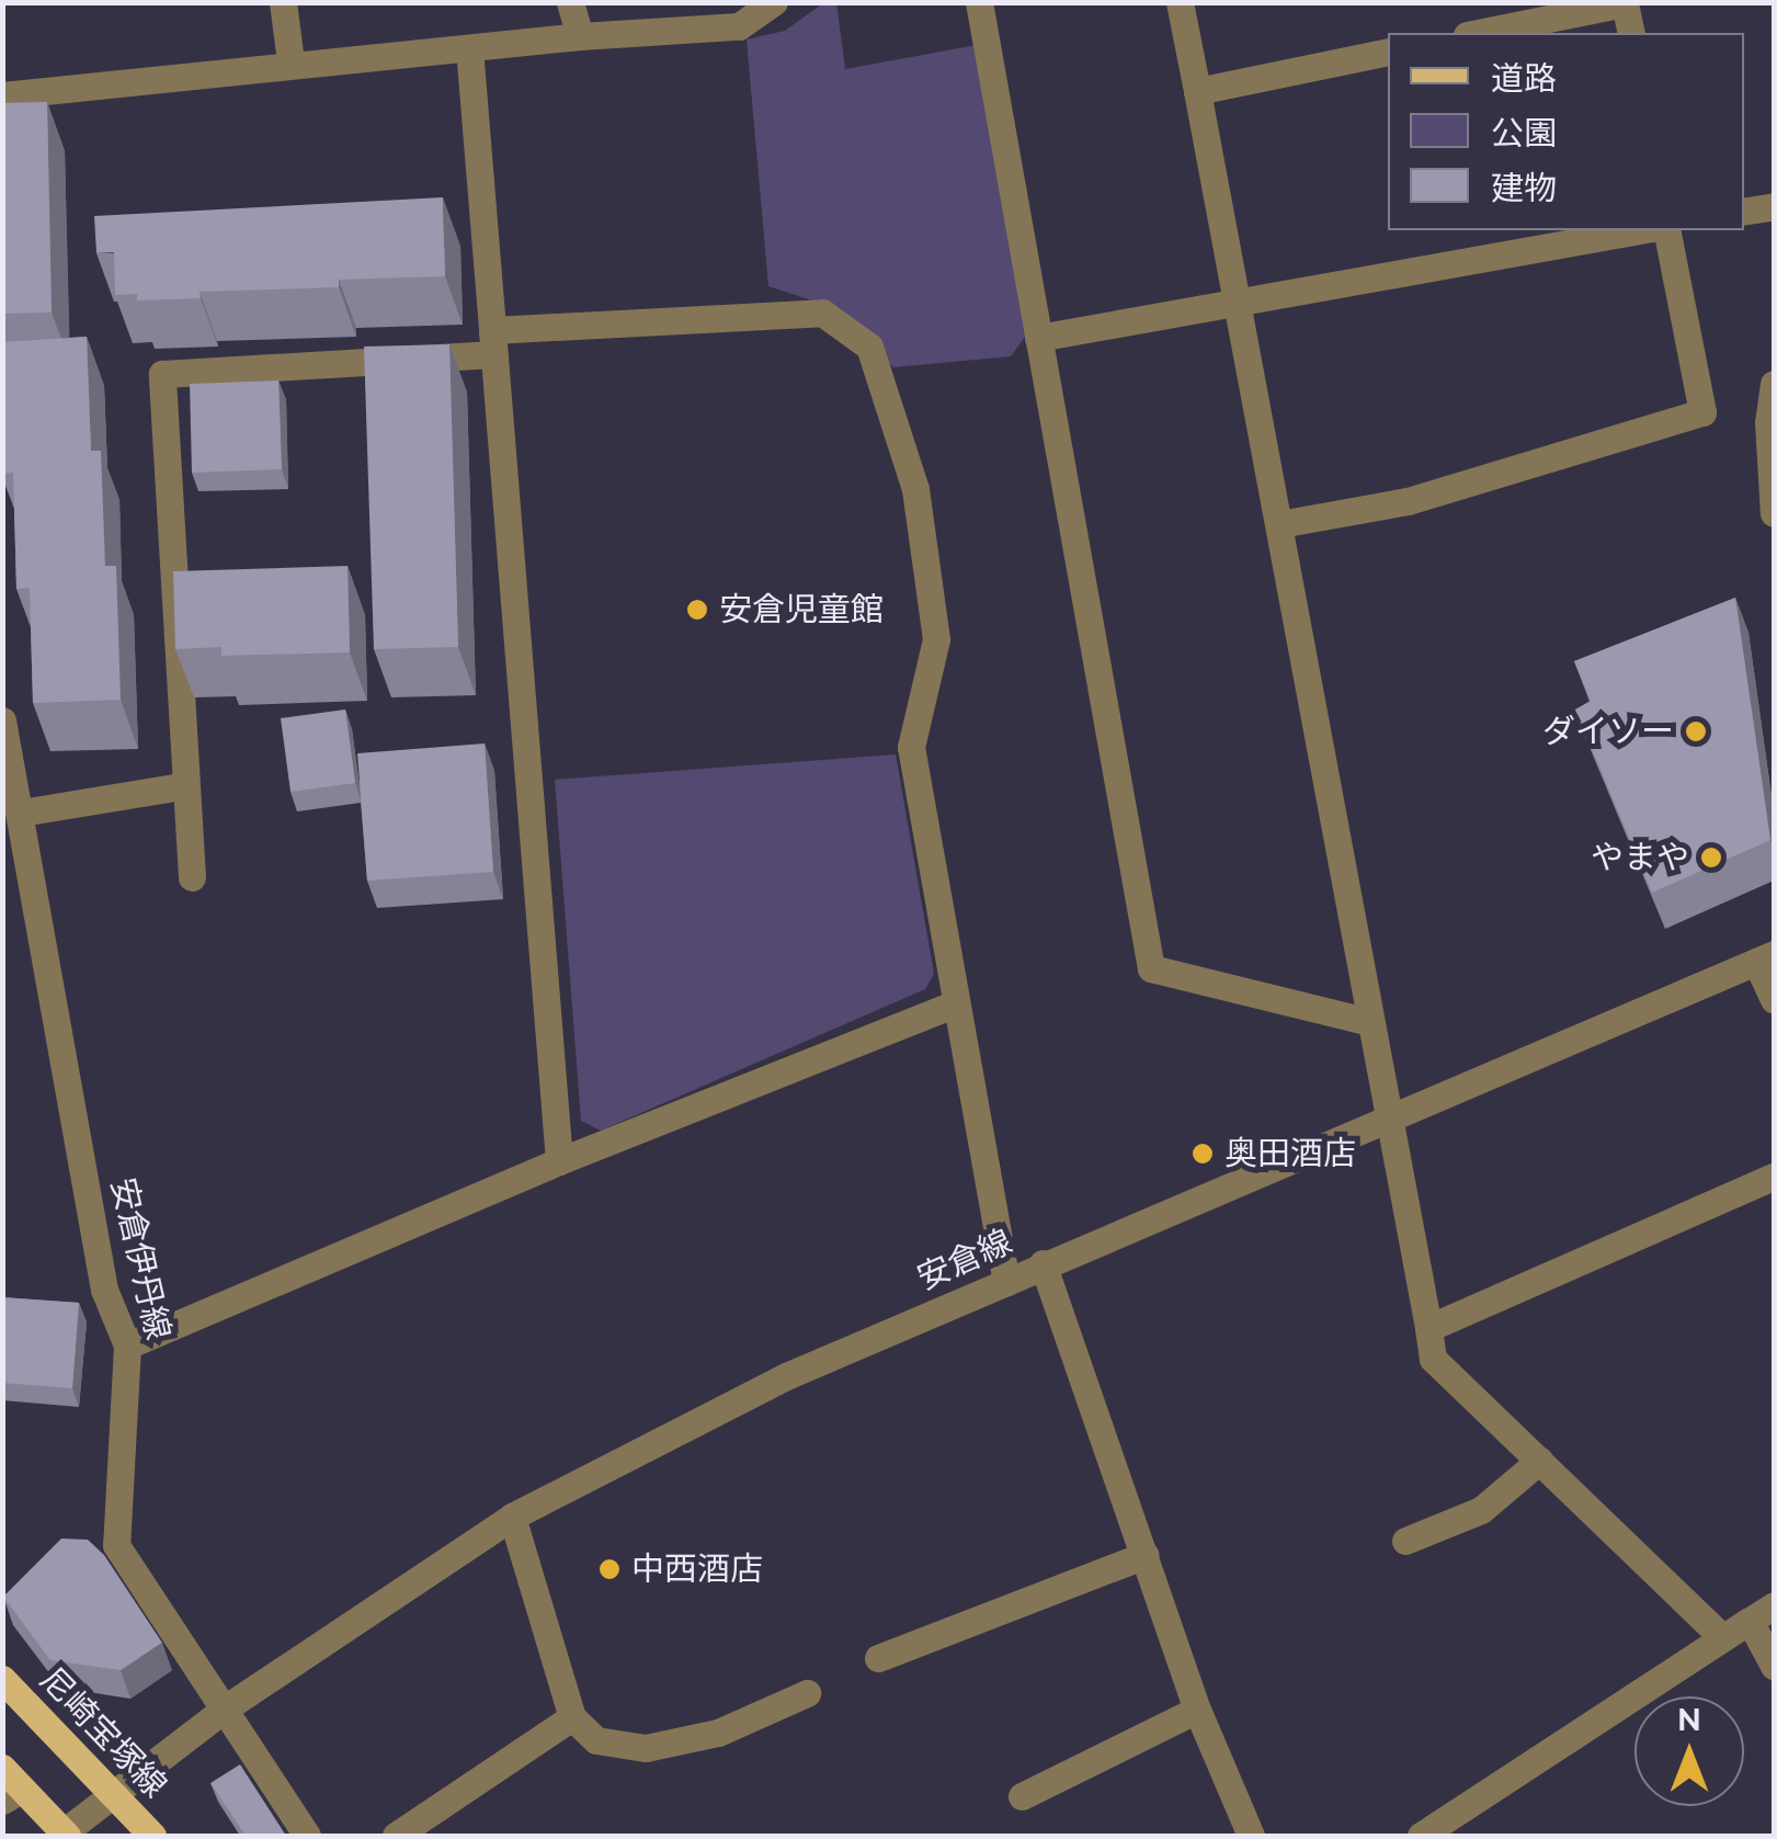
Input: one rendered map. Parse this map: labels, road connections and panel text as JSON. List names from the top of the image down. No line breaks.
{"streets":{"main road":["尼崎宝塚線"],"street":["安倉伊丹線","安倉線"]},"crossings":[["安倉伊丹線","安倉線"]],"places":["安倉児童館","ダイソー","やまや","奥田酒店","中西酒店"],"legend":["道路","公園","建物"],"north":"top"}
